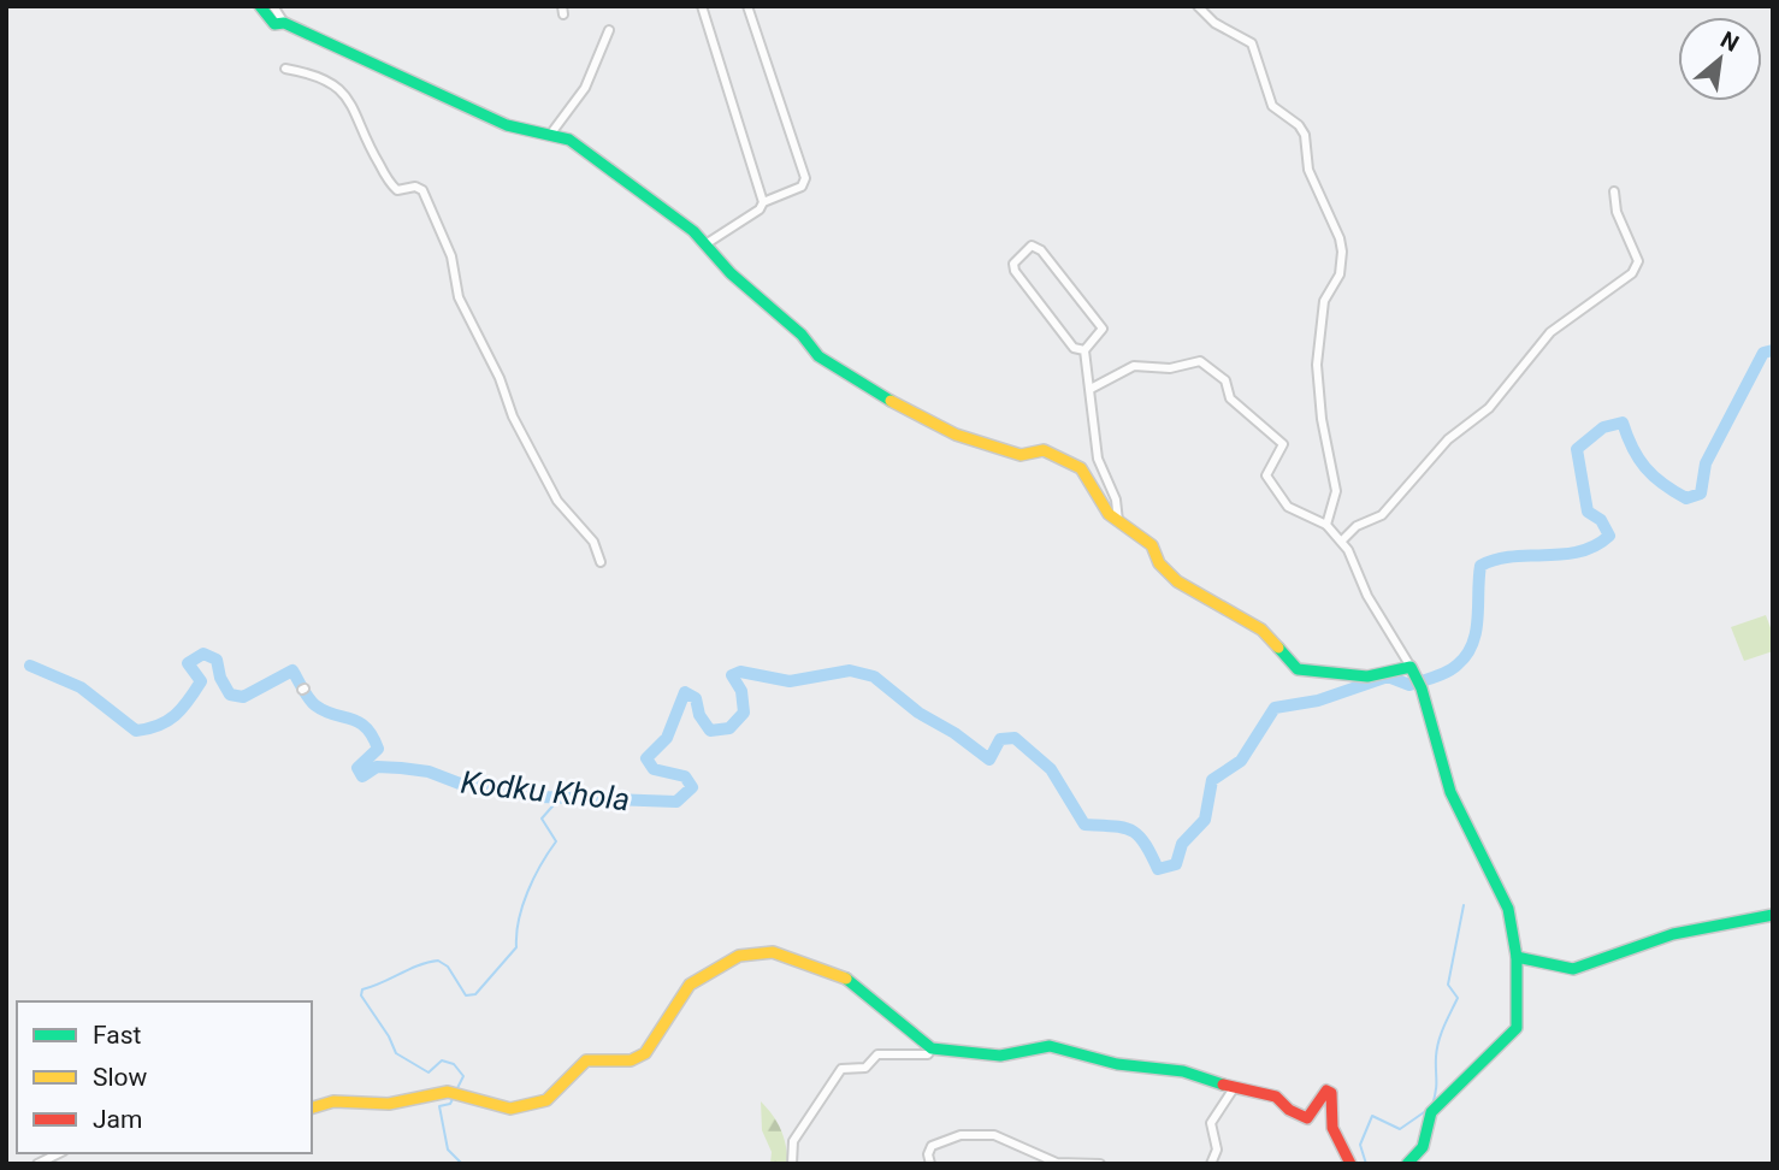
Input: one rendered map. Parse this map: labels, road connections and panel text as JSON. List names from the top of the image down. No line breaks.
{"water":["Kodku Khola"],"legend":["Fast","Slow","Jam"],"north":"top right"}
